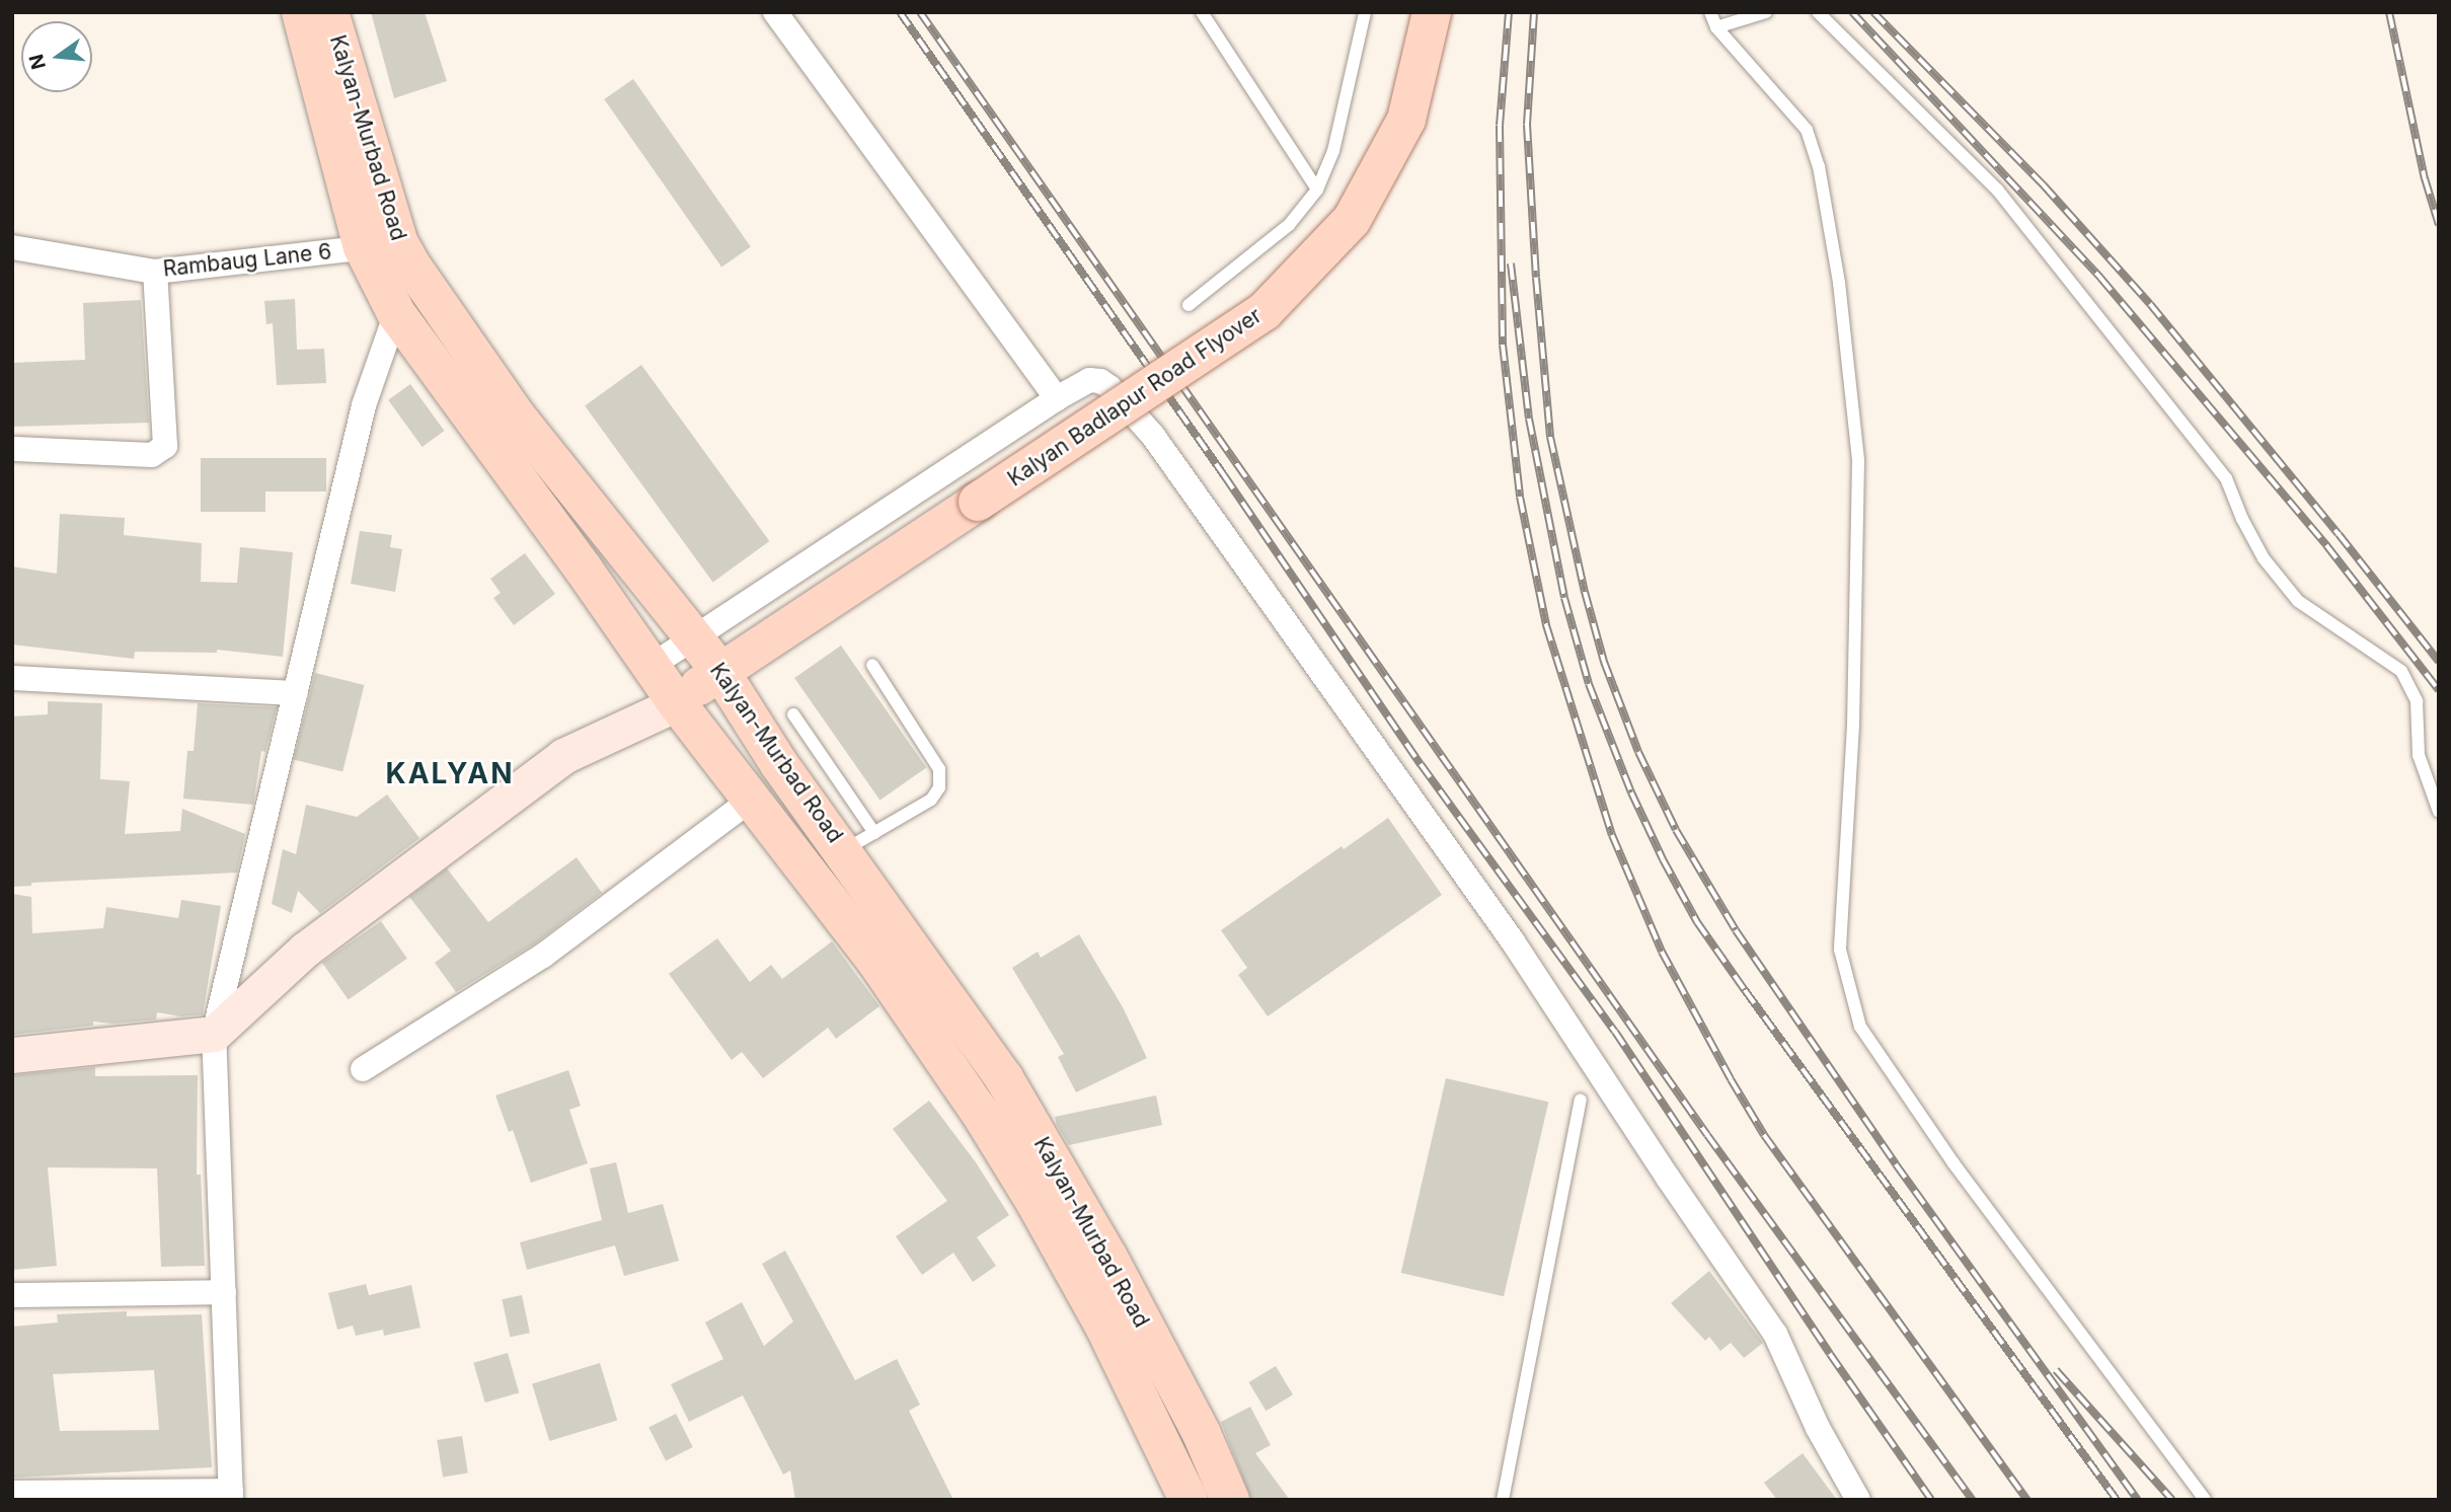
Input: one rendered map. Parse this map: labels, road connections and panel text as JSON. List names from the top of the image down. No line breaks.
{"streets":{"main road":["Kalyan-Murbad Road","Kalyan Badlapur Road Flyover"],"street":["Rambaug Lane 6"]},"crossings":[["Kalyan-Murbad Road","Rambaug Lane 6"],["Kalyan-Murbad Road","Kalyan Badlapur Road Flyover"]],"districts":["KALYAN"],"north":"left"}
